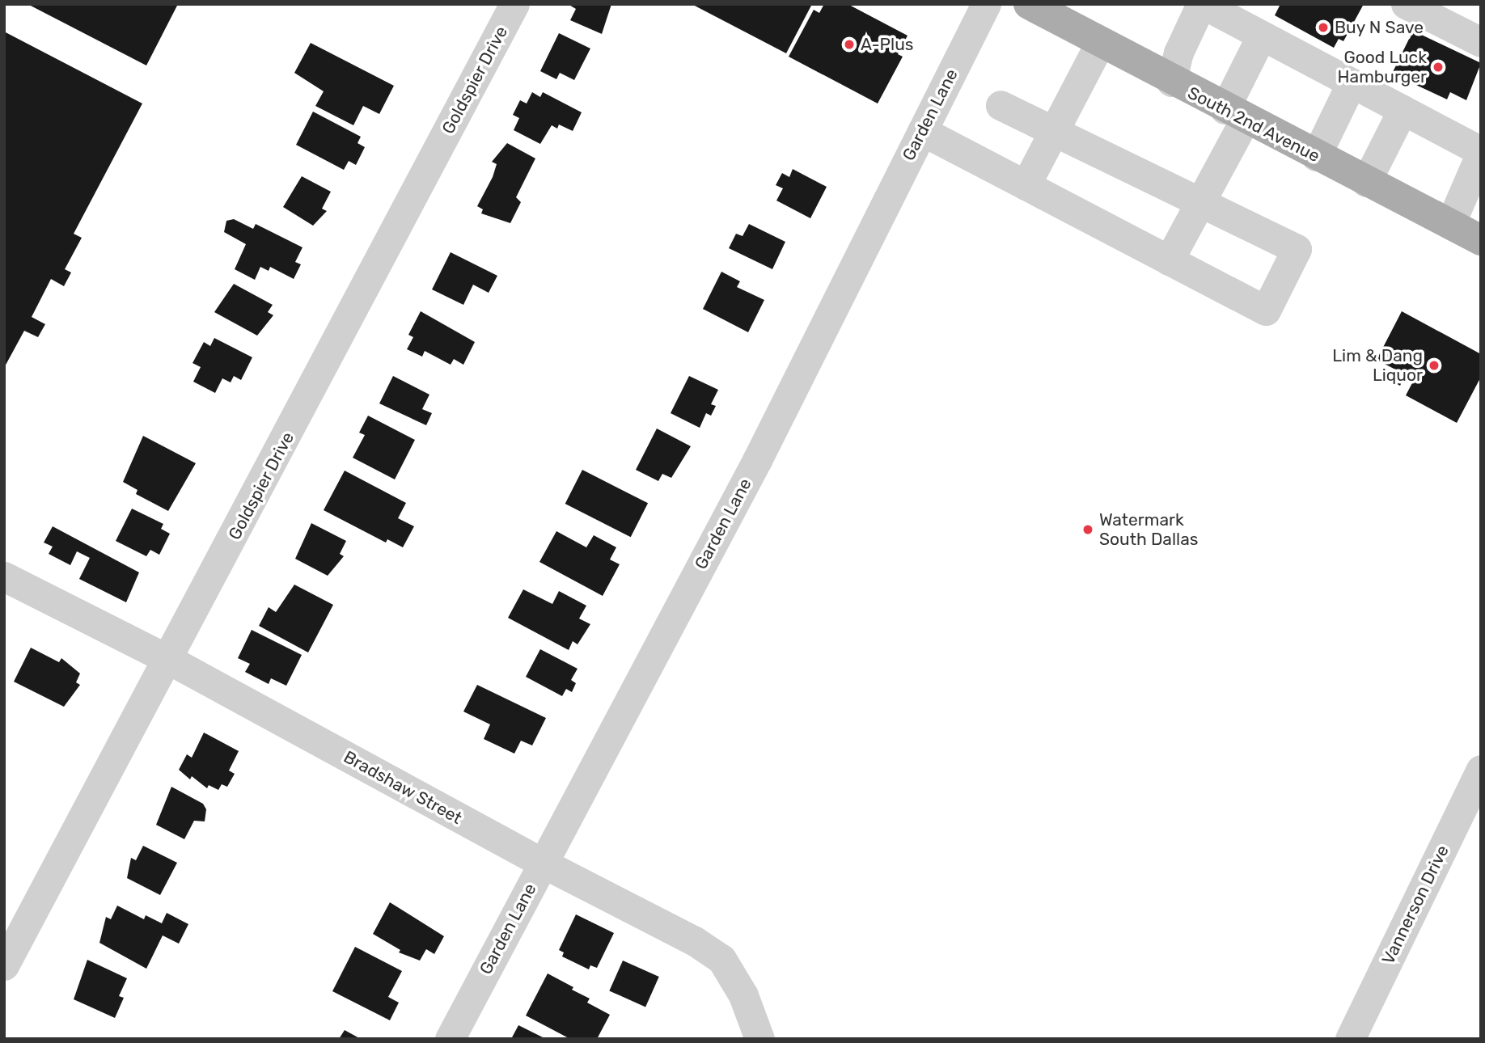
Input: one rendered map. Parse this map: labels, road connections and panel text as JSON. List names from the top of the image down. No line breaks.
{"streets":{"main road":["South 2nd Avenue"],"street":["Goldspier Drive","Garden Lane","Bradshaw Street","Vannerson Drive"]},"crossings":[["Goldspier Drive","Bradshaw Street"],["Garden Lane","Bradshaw Street"]],"places":["Buy N Save","A-Plus","Good Luck Hamburger","Lim & Dang Liquor","Watermark South Dallas"]}
